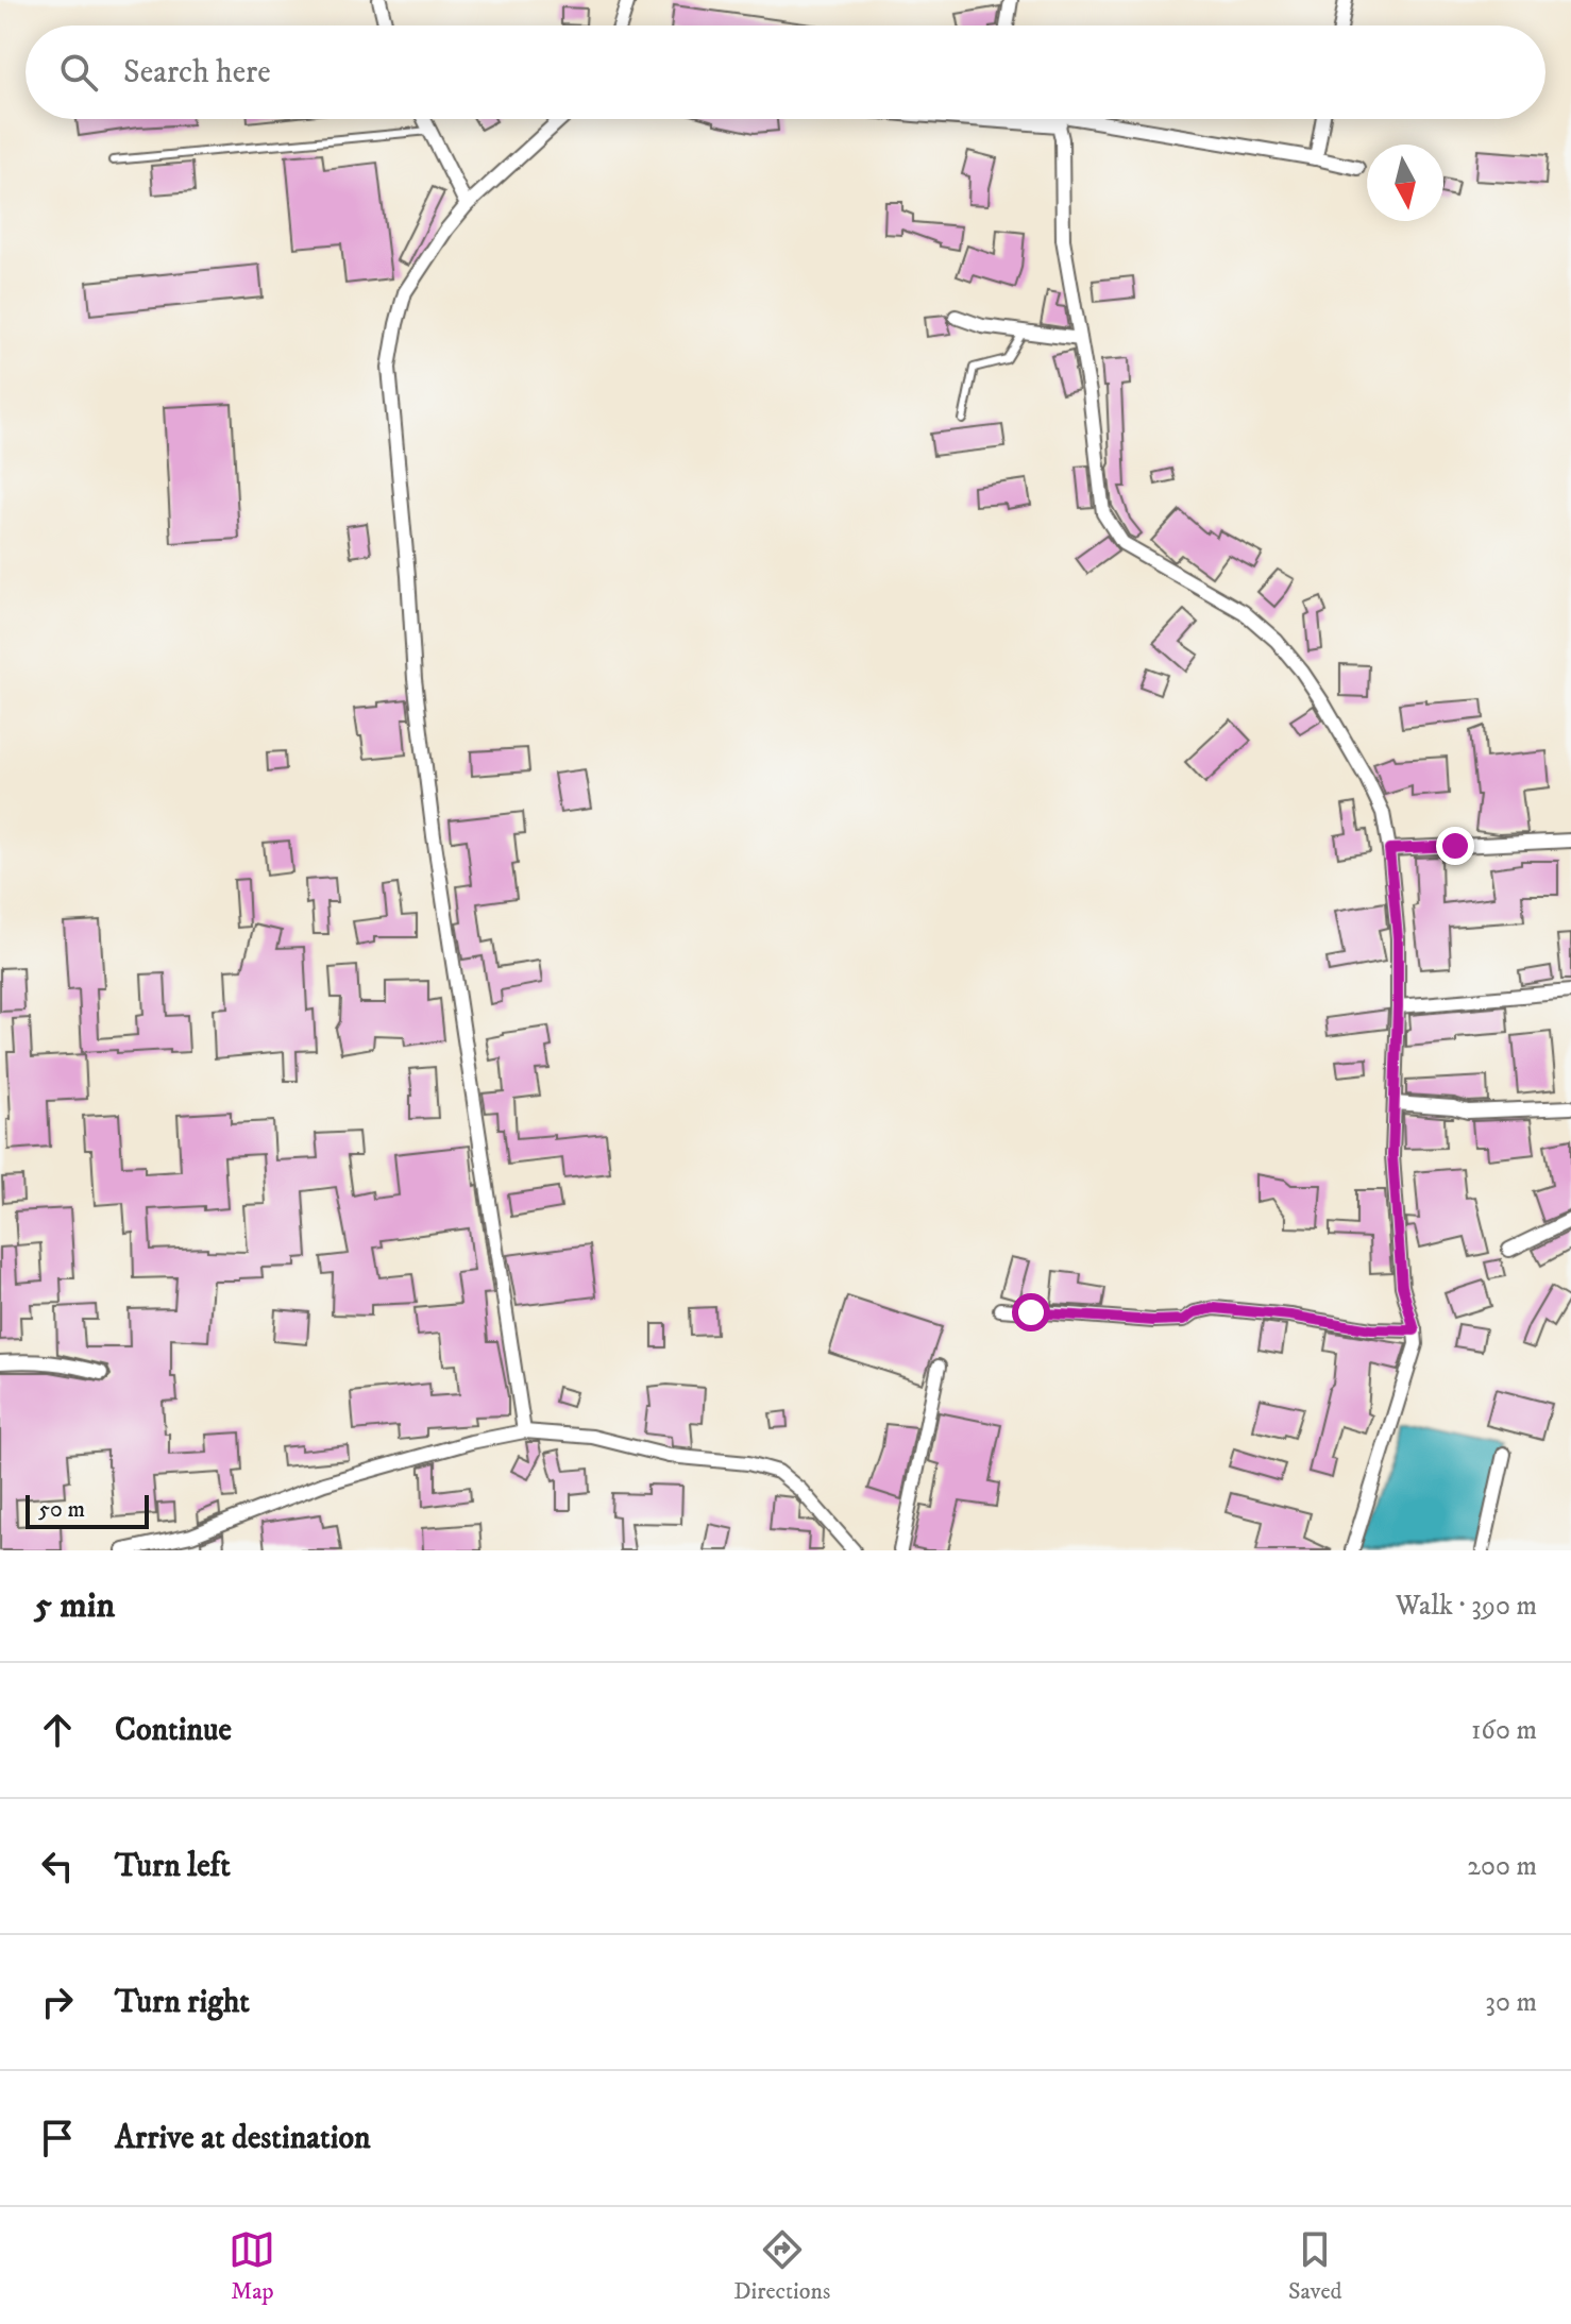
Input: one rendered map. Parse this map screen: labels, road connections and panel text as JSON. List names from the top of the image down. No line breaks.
{"scale_bar":"50 m","north":"bottom","page":{"search":"Search here","scale":"50 m","heading":["5 min","Walk · 390 m"],"list":[["Continue","160 m"],["Turn left","200 m"],["Turn right","30 m"],"Arrive at destination"],"nav":["Map","Directions","Saved"]}}
